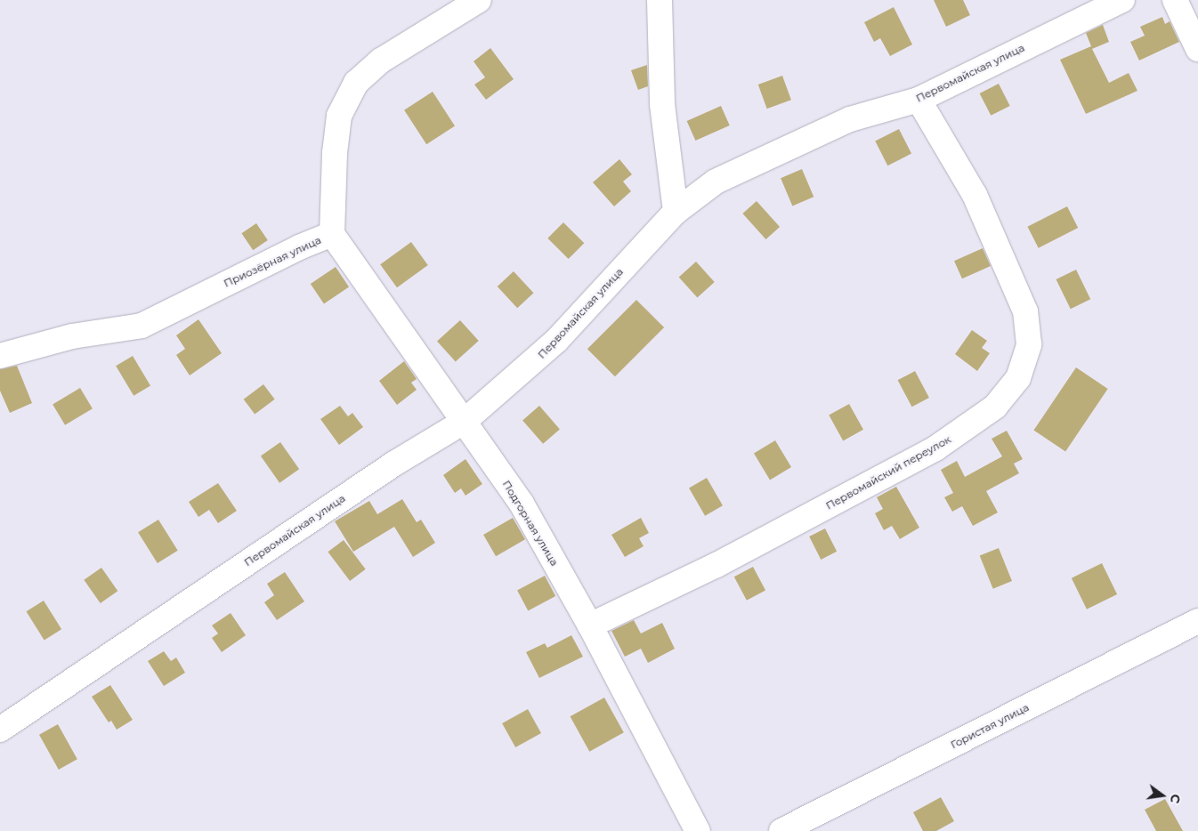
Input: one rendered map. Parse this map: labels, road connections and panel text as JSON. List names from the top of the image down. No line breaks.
{"streets":{"street":["Первомайская улица","Приозёрная улица","Первомайский переулок","Подгорная улица","Гористая улица"]},"crossings":[["Первомайская улица","Первомайский переулок"],["Первомайская улица","Подгорная улица"],["Приозёрная улица","Подгорная улица"],["Первомайский переулок","Подгорная улица"]],"north":"right"}
